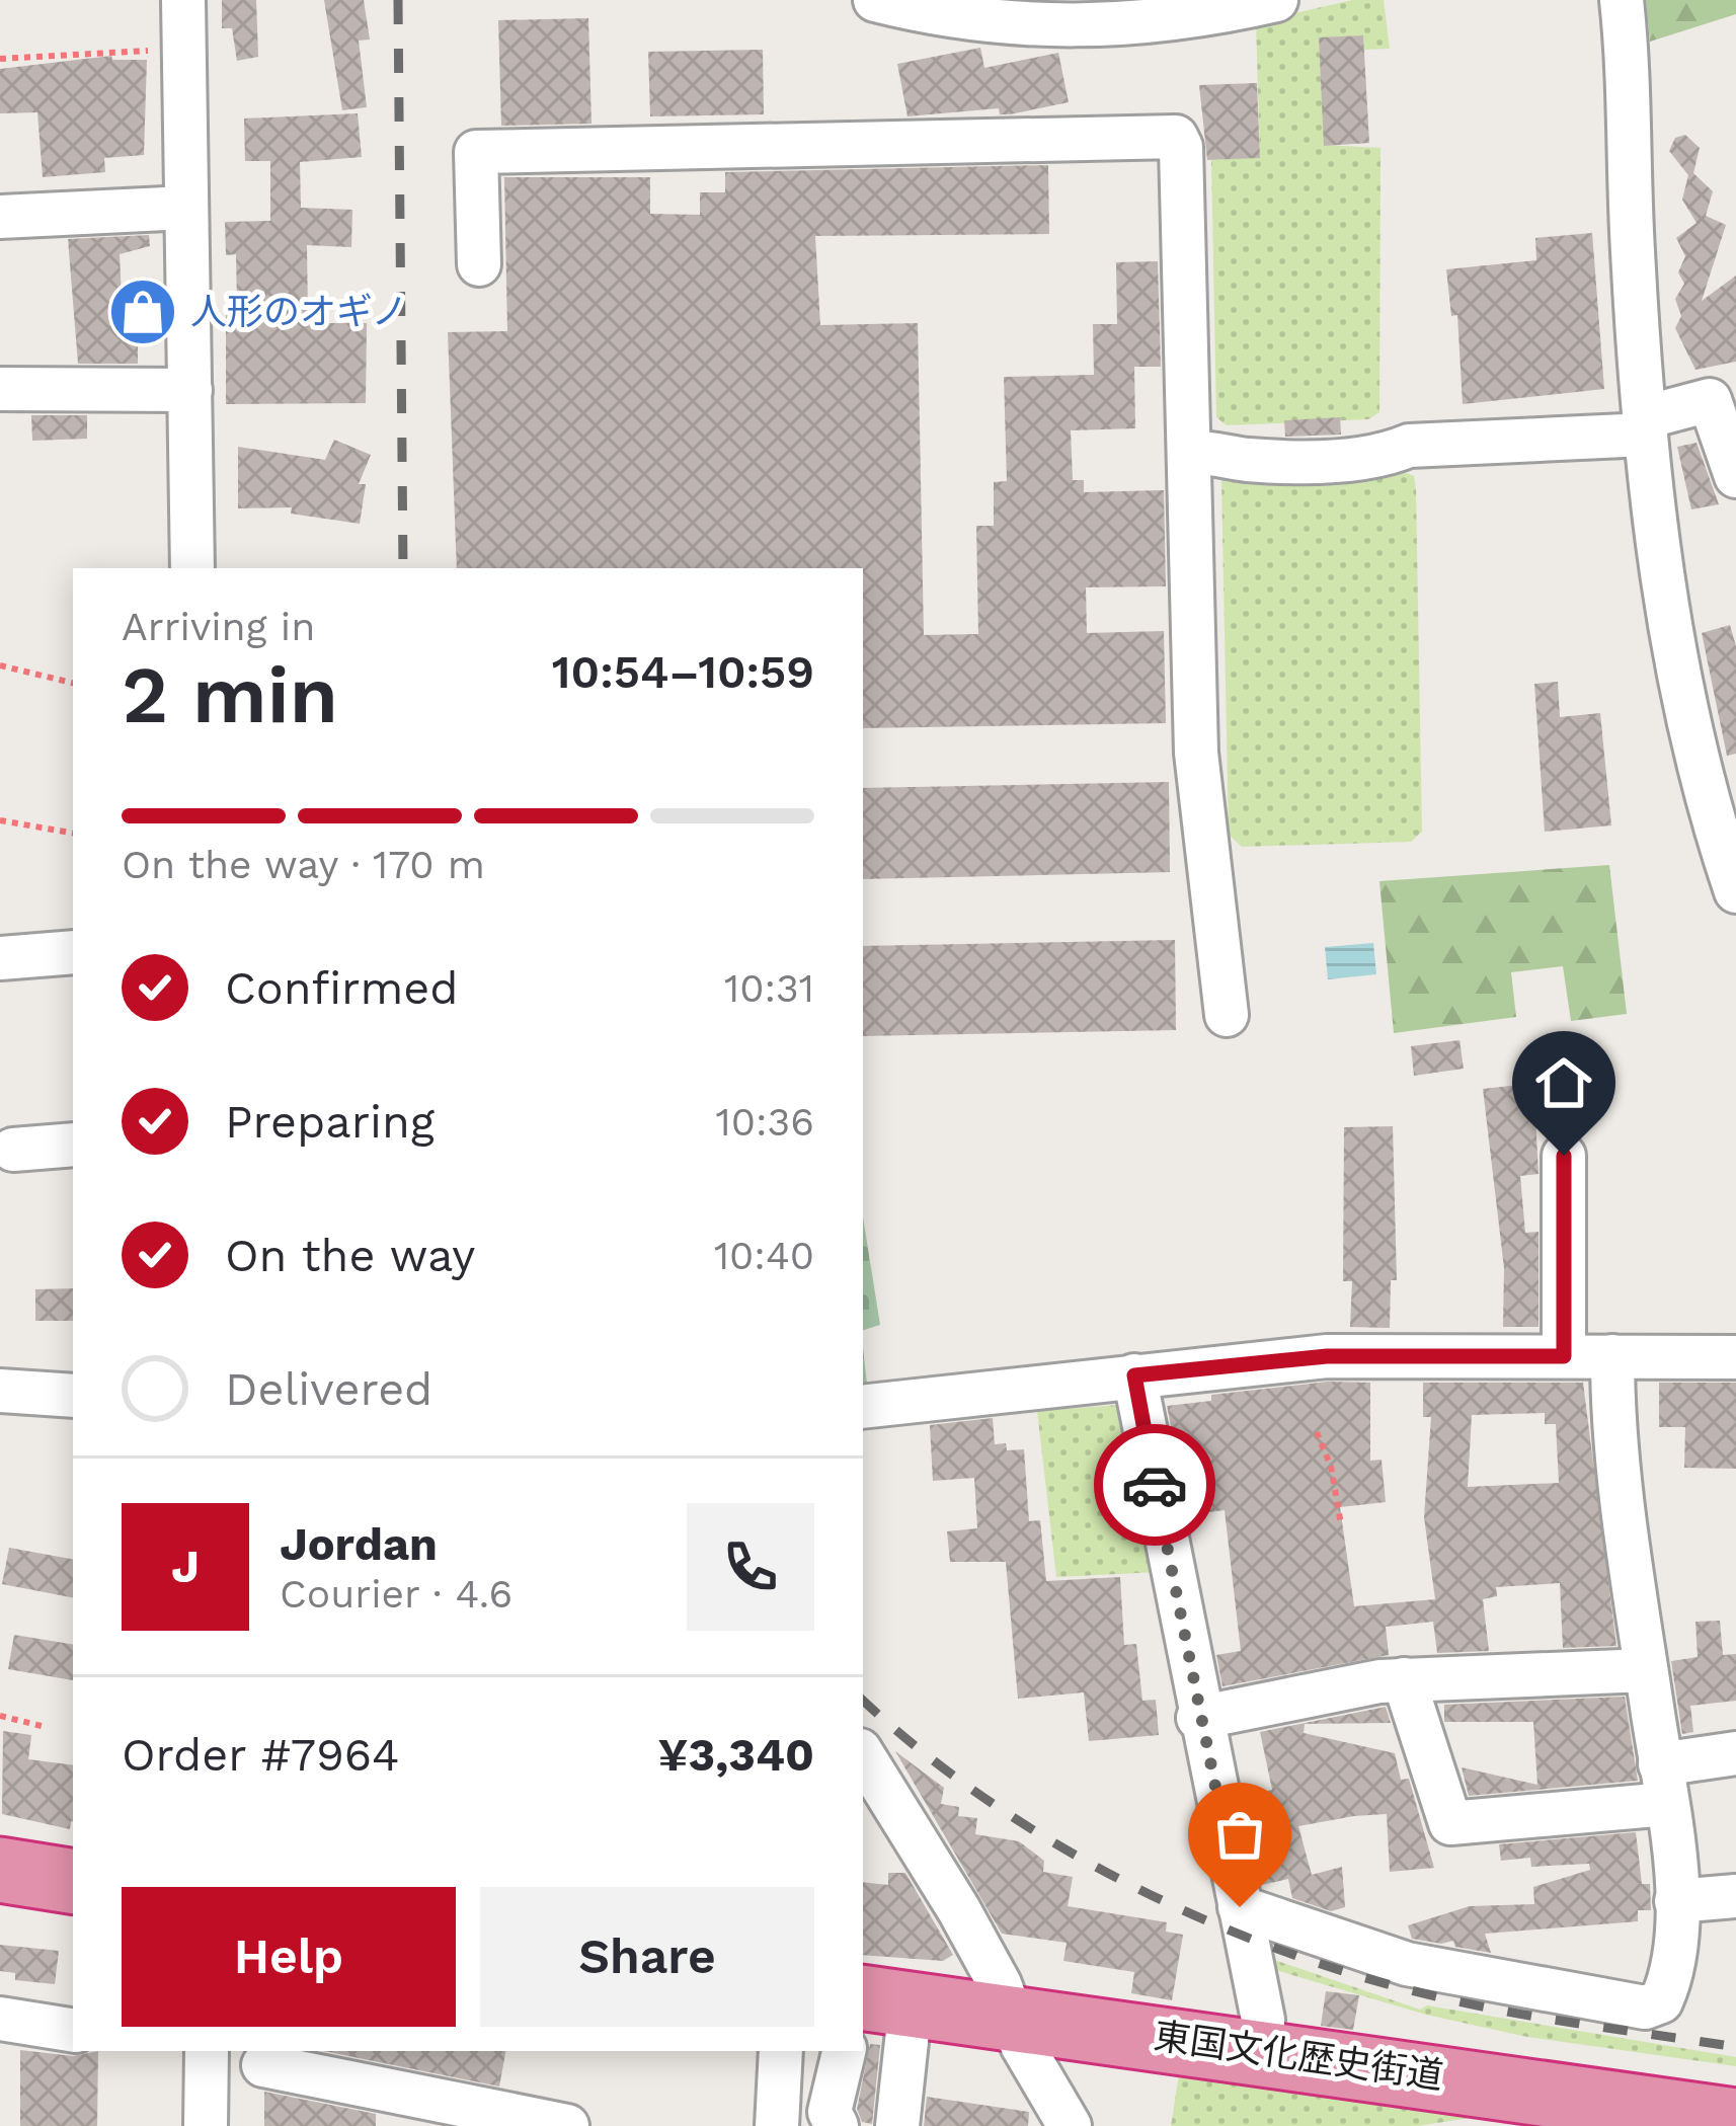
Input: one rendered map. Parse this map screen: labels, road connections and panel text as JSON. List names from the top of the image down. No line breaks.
{"streets":{"highway":["東国文化歴史街道"]},"places":{"shop":["人形のオギノ"]},"page":{"heading":["2 min","Arriving in","10:54–10:59"],"panel":["Jordan","Courier · 4.6","Order #7964","¥3,340"],"bar":"On the way · 170 m","list":[["Confirmed","10:31"],["Preparing","10:36"],["On the way","10:40"],"Delivered"],"round":"J","buttons":["Help","Share"]}}
